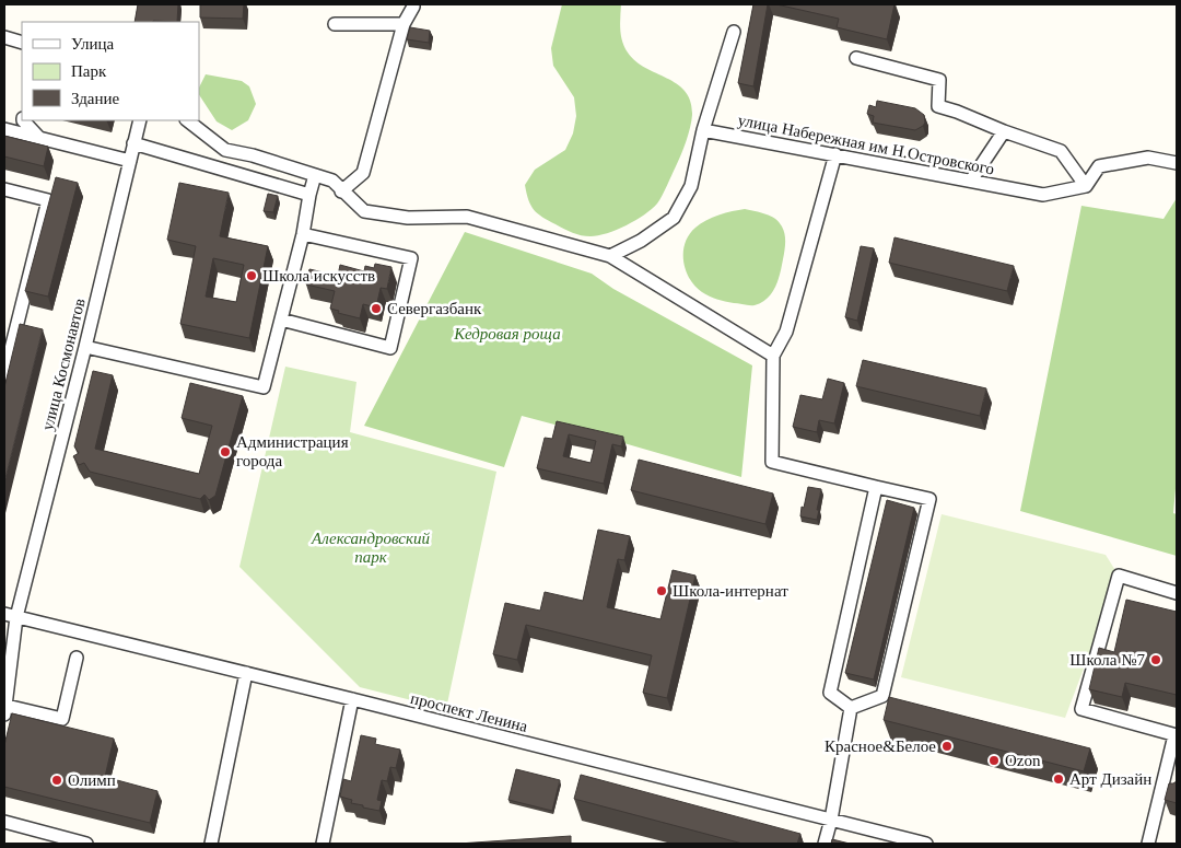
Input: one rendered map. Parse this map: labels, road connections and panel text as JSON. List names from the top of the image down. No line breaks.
{"streets":{"street":["улица Набережная им Н.Островского","улица Космонавтов","проспект Ленина"]},"crossings":[["улица Космонавтов","проспект Ленина"]],"parks":["Кедровая роща","Александровский парк"],"places":["Школа искусcтв","Севергазбанк","Администрация города","Школа-интернат","Школа №7","Красное&Белое","Ozon","Арт Дизайн","Олимп"],"legend":["Улица","Парк","Здание"]}
